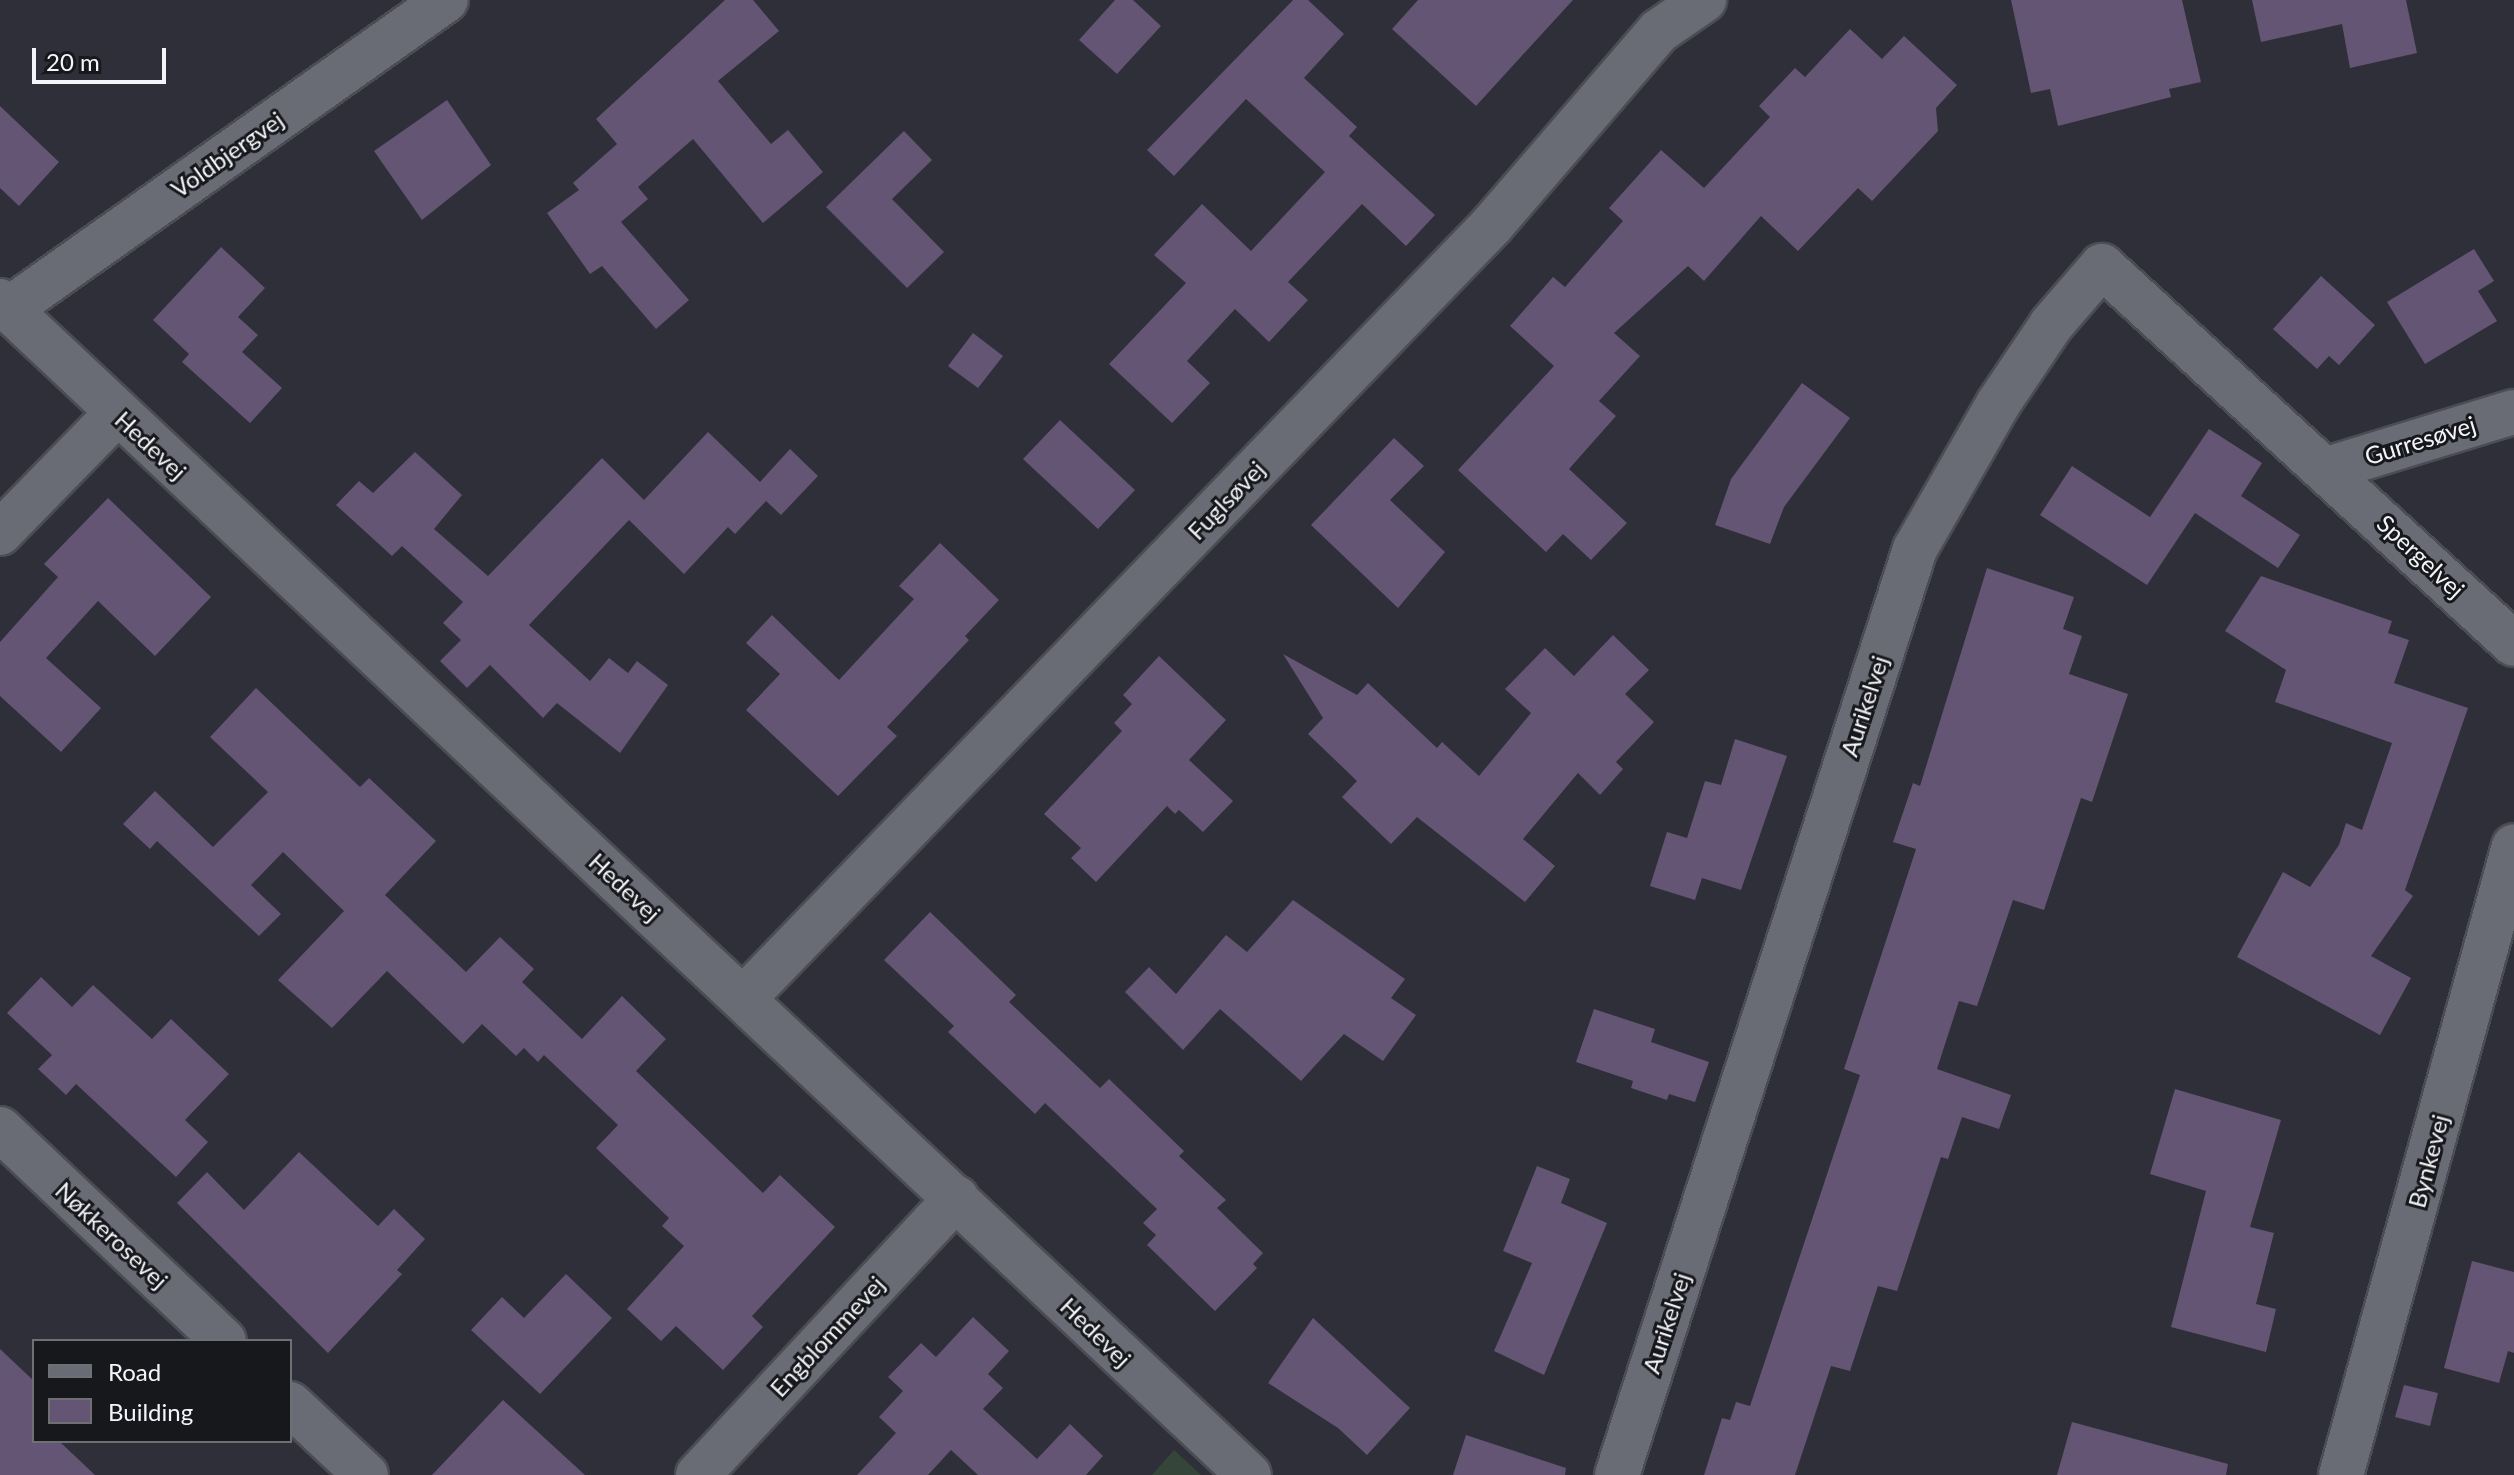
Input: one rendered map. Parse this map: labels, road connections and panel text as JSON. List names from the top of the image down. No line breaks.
{"streets":{"street":["Voldbjergvej","Gurresøvej","Hedevej","Fuglsøvej","Spergelvej","Aurikelvej","Bynkevej","Nøkkerosevej","Engblommevej"]},"crossings":[["Voldbjergvej","Hedevej"],["Gurresøvej","Spergelvej"],["Gurresøvej","Aurikelvej"],["Hedevej","Fuglsøvej"],["Hedevej","Engblommevej"],["Spergelvej","Aurikelvej"]],"legend":["Road","Building"],"scale_bar":"20 m"}
